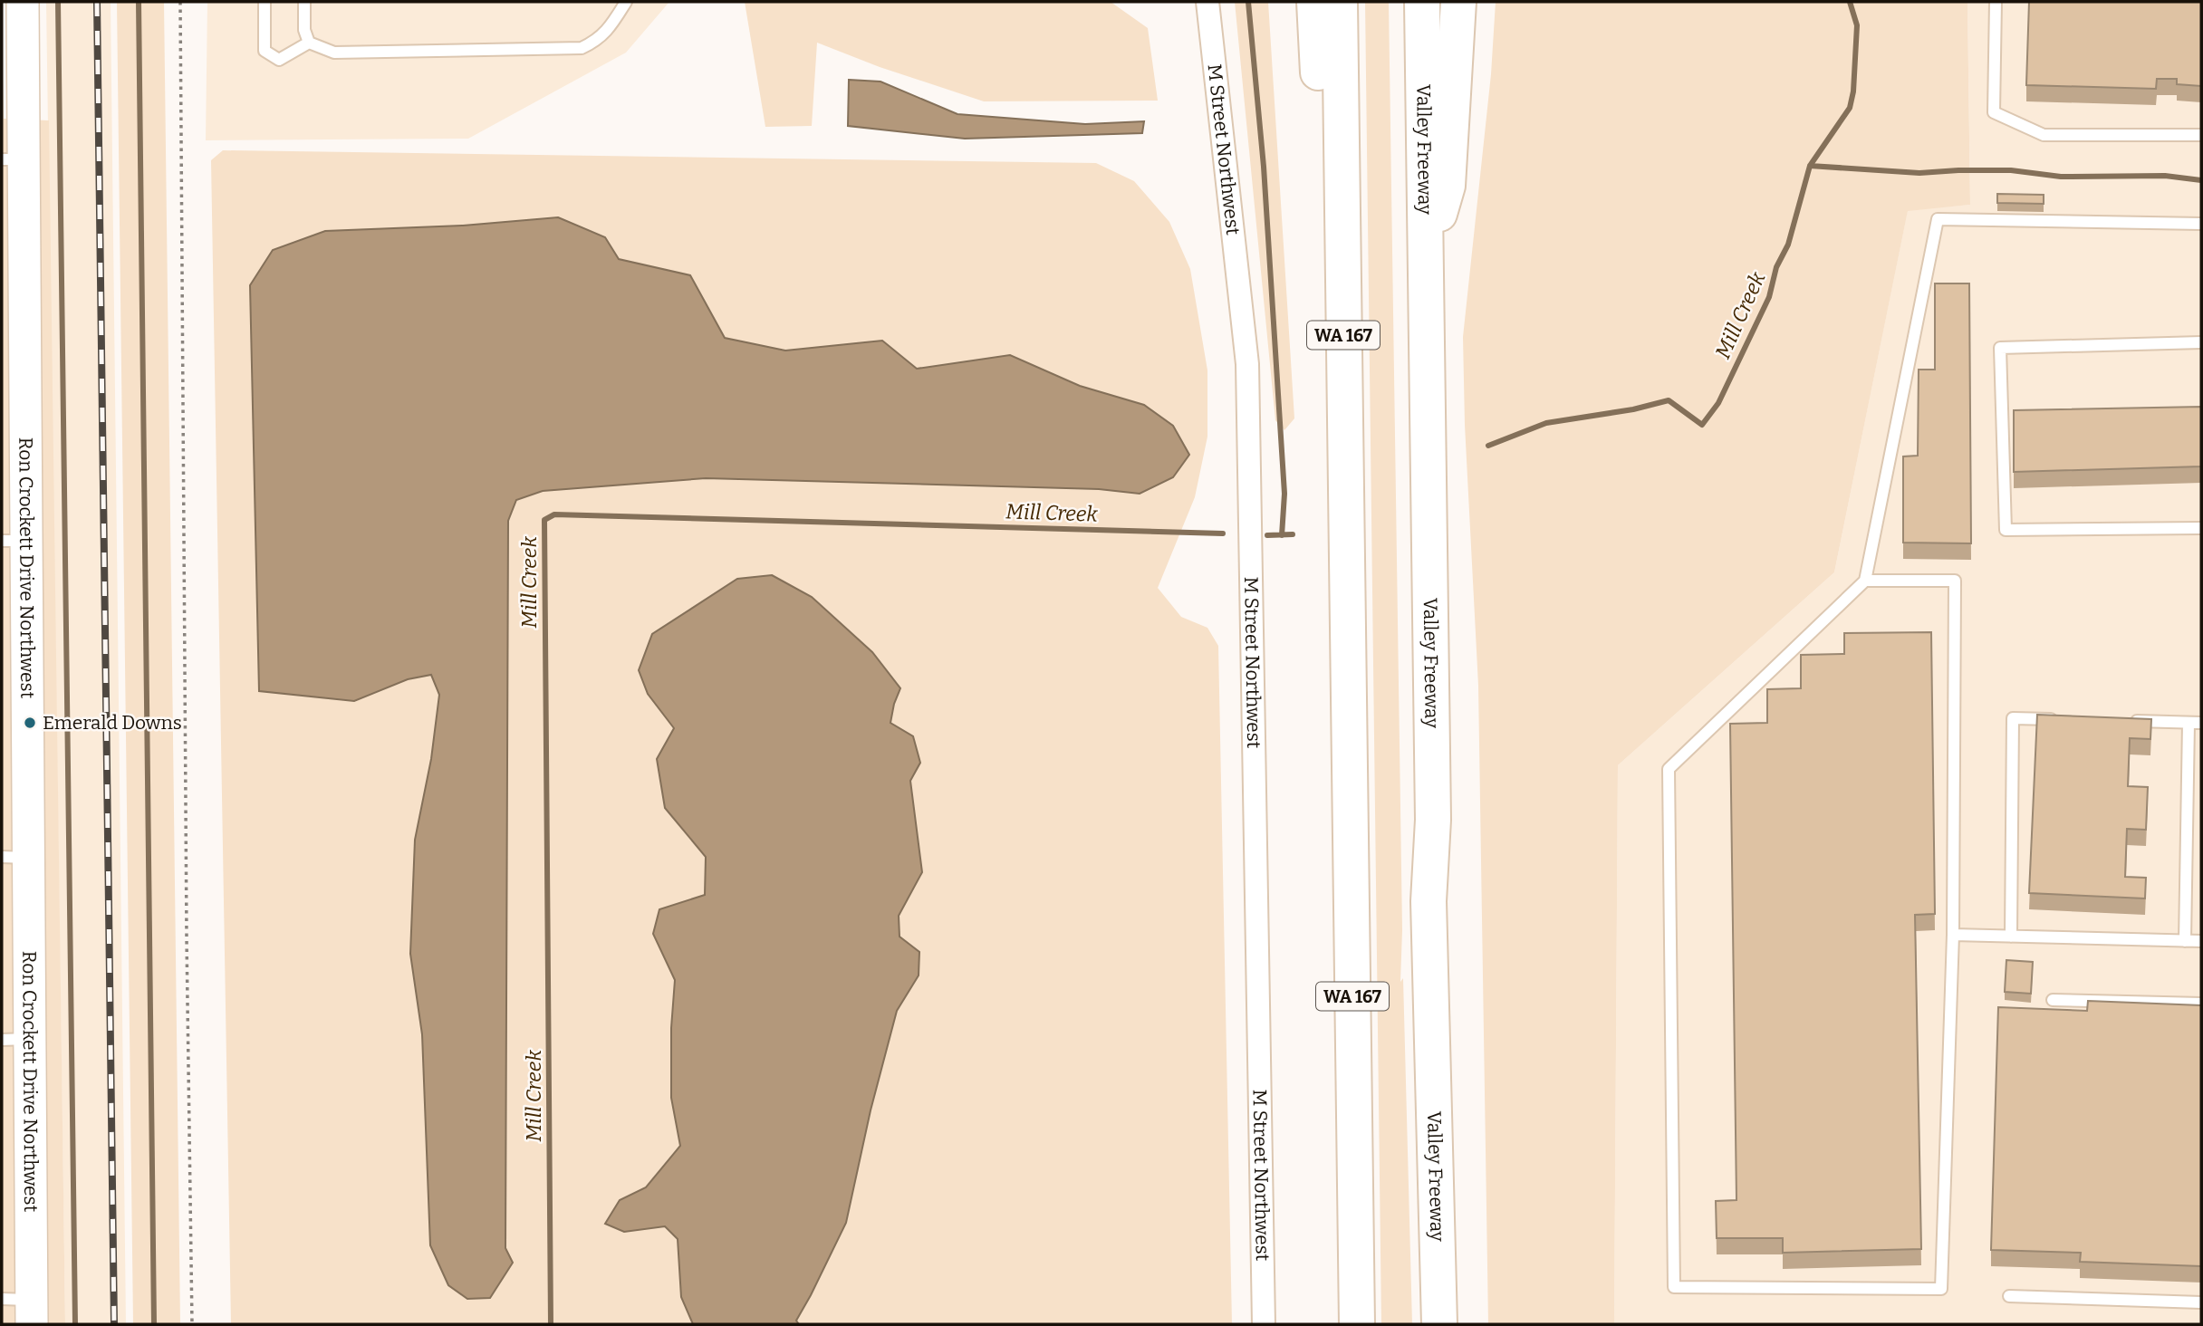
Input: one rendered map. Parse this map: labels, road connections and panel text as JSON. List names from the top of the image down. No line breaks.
{"streets":{"highway":["Valley Freeway","WA 167"],"street":["M Street Northwest","Ron Crockett Drive Northwest"]},"water":["Mill Creek"],"places":["Emerald Downs"]}
